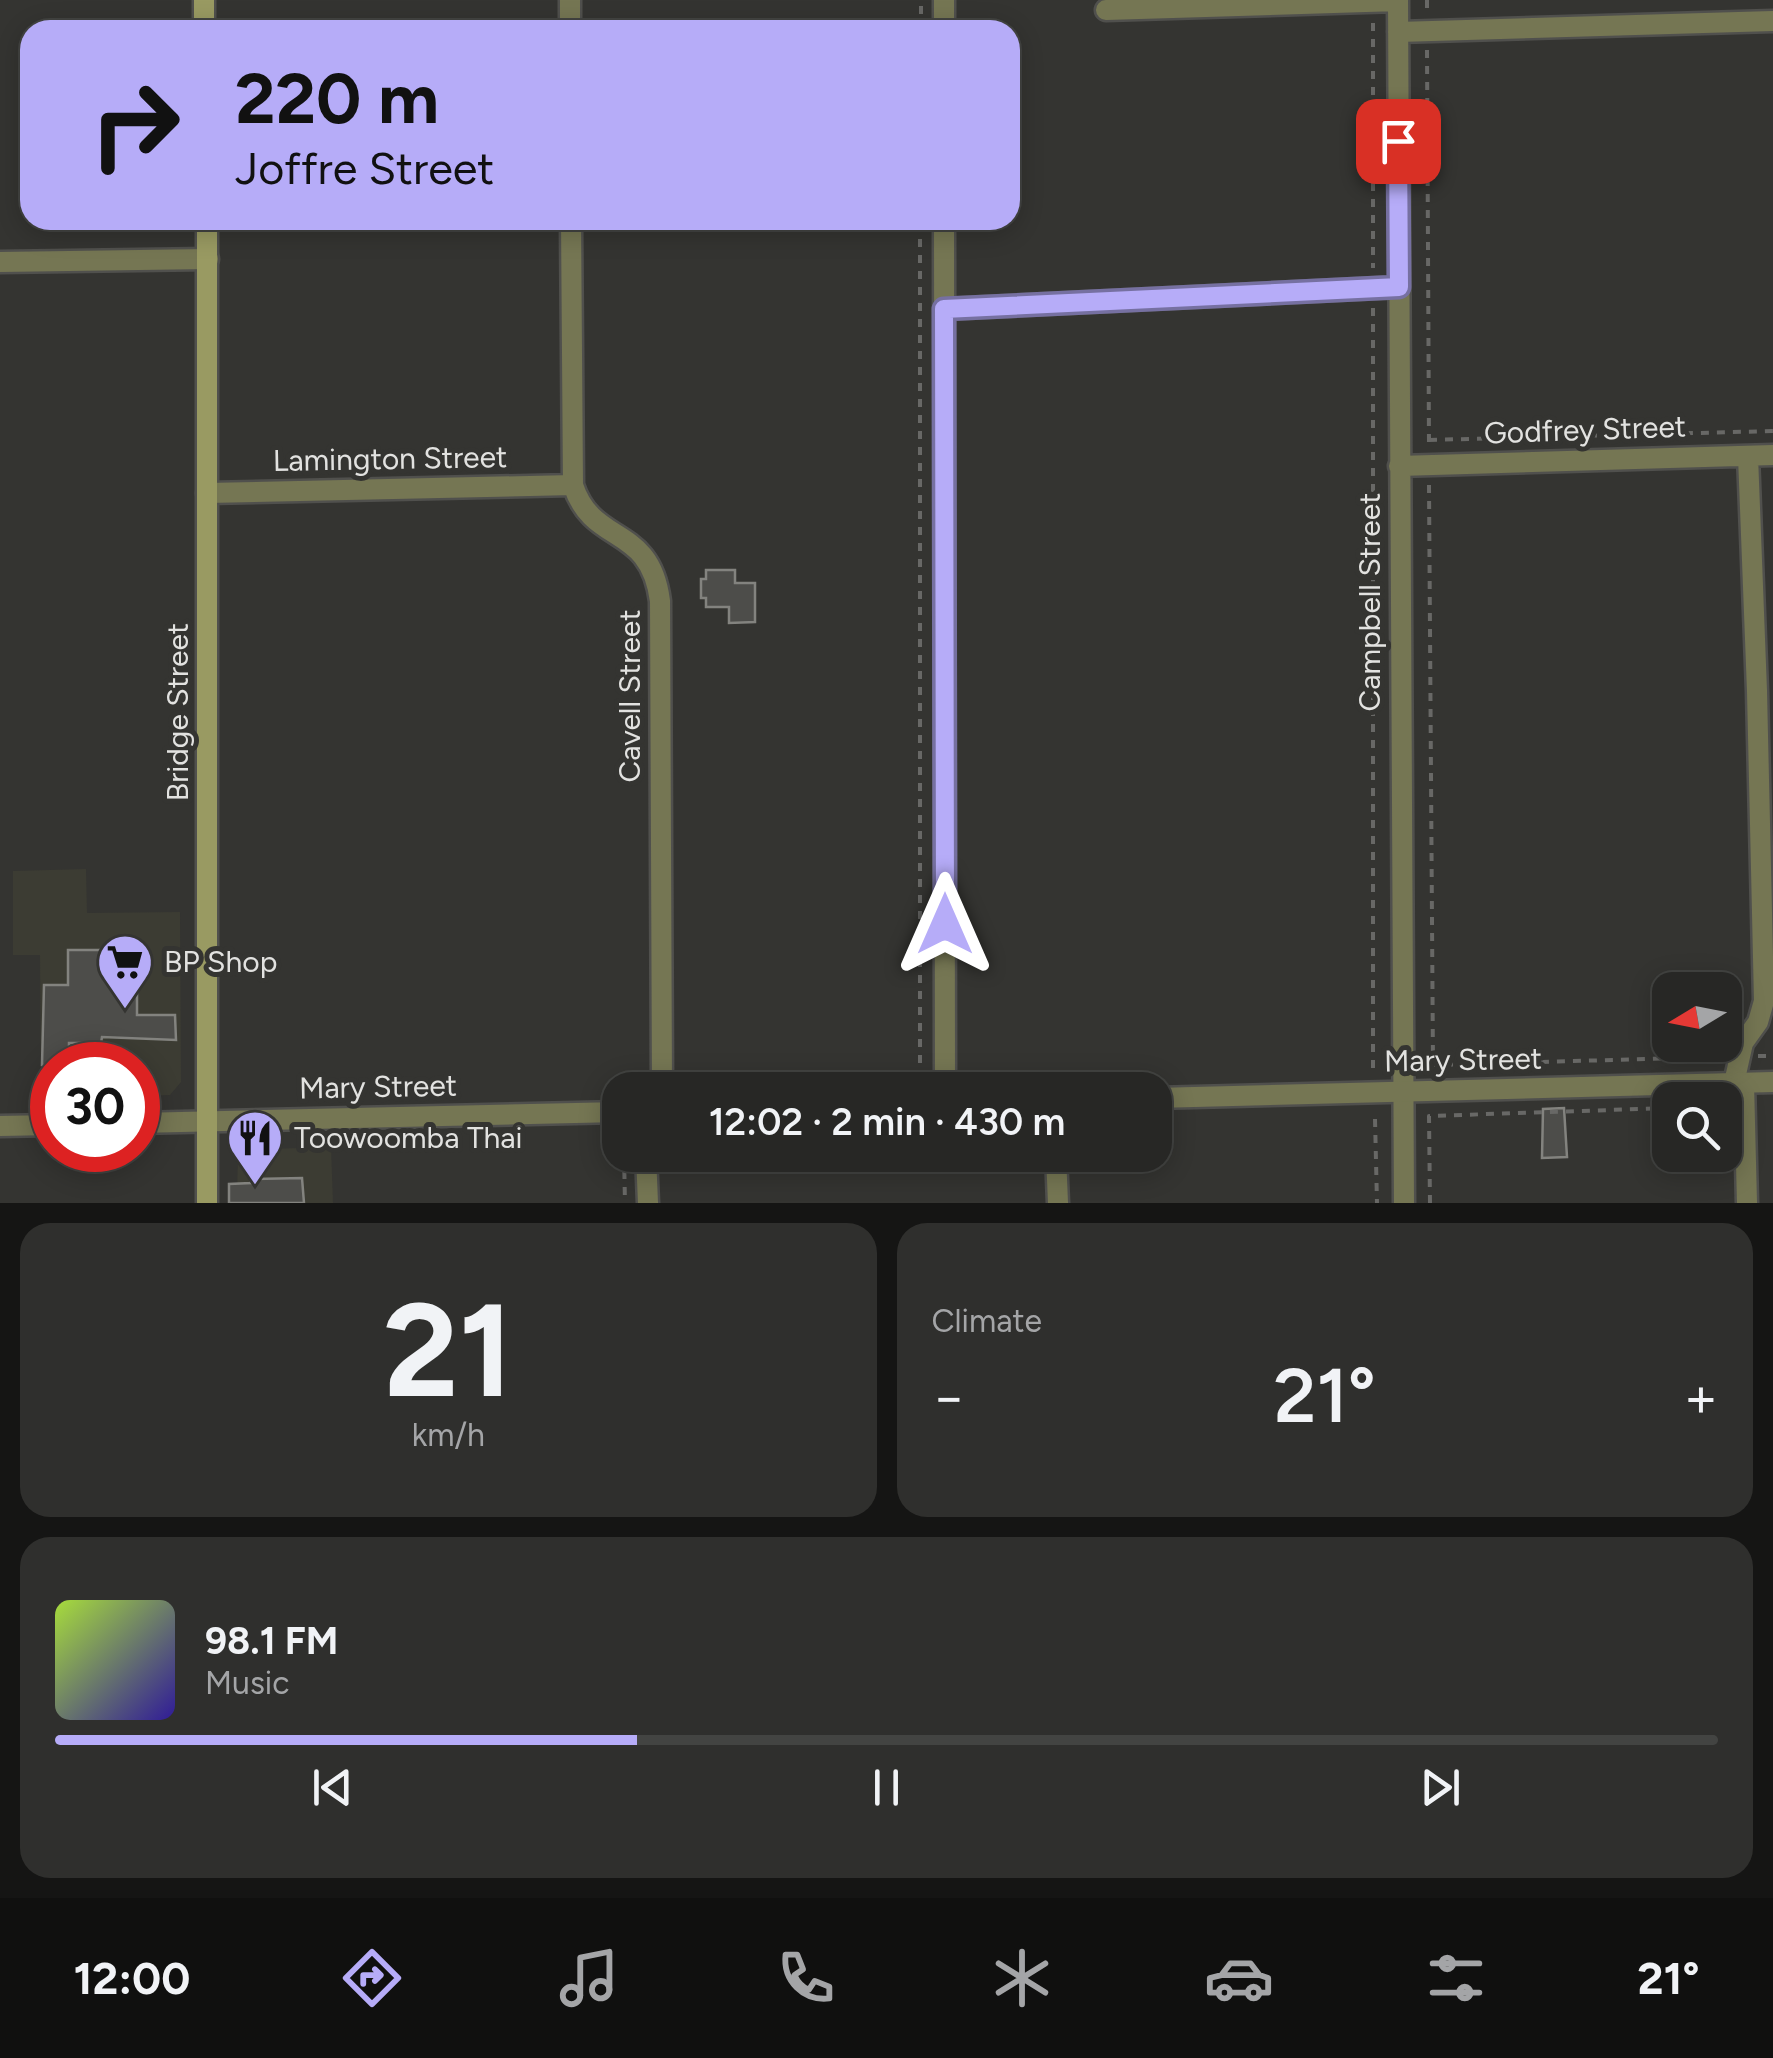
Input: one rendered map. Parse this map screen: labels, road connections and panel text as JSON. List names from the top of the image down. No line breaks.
{"streets":{"main road":["Bridge Street"],"street":["Godfrey Street","Lamington Street","Campbell Street","Cavell Street","Mary Street"]},"crossings":[["Godfrey Street","Campbell Street"],["Lamington Street","Cavell Street"],["Lamington Street","Bridge Street"],["Campbell Street","Mary Street"],["Bridge Street","Mary Street"]],"places":{"supermarket":["BP Shop"],"restaurant":["Toowoomba Thai"]},"north":"left","page":{"turn":["220 m","Joffre Street"],"limit":"30","trip":"12:02 · 2 min · 430 m","tile":[["21","km/h"],"Climate"],"heat":["−","21°","+"],"song":["98.1 FM","Music"],"tabs":["12:00","21°"]}}
